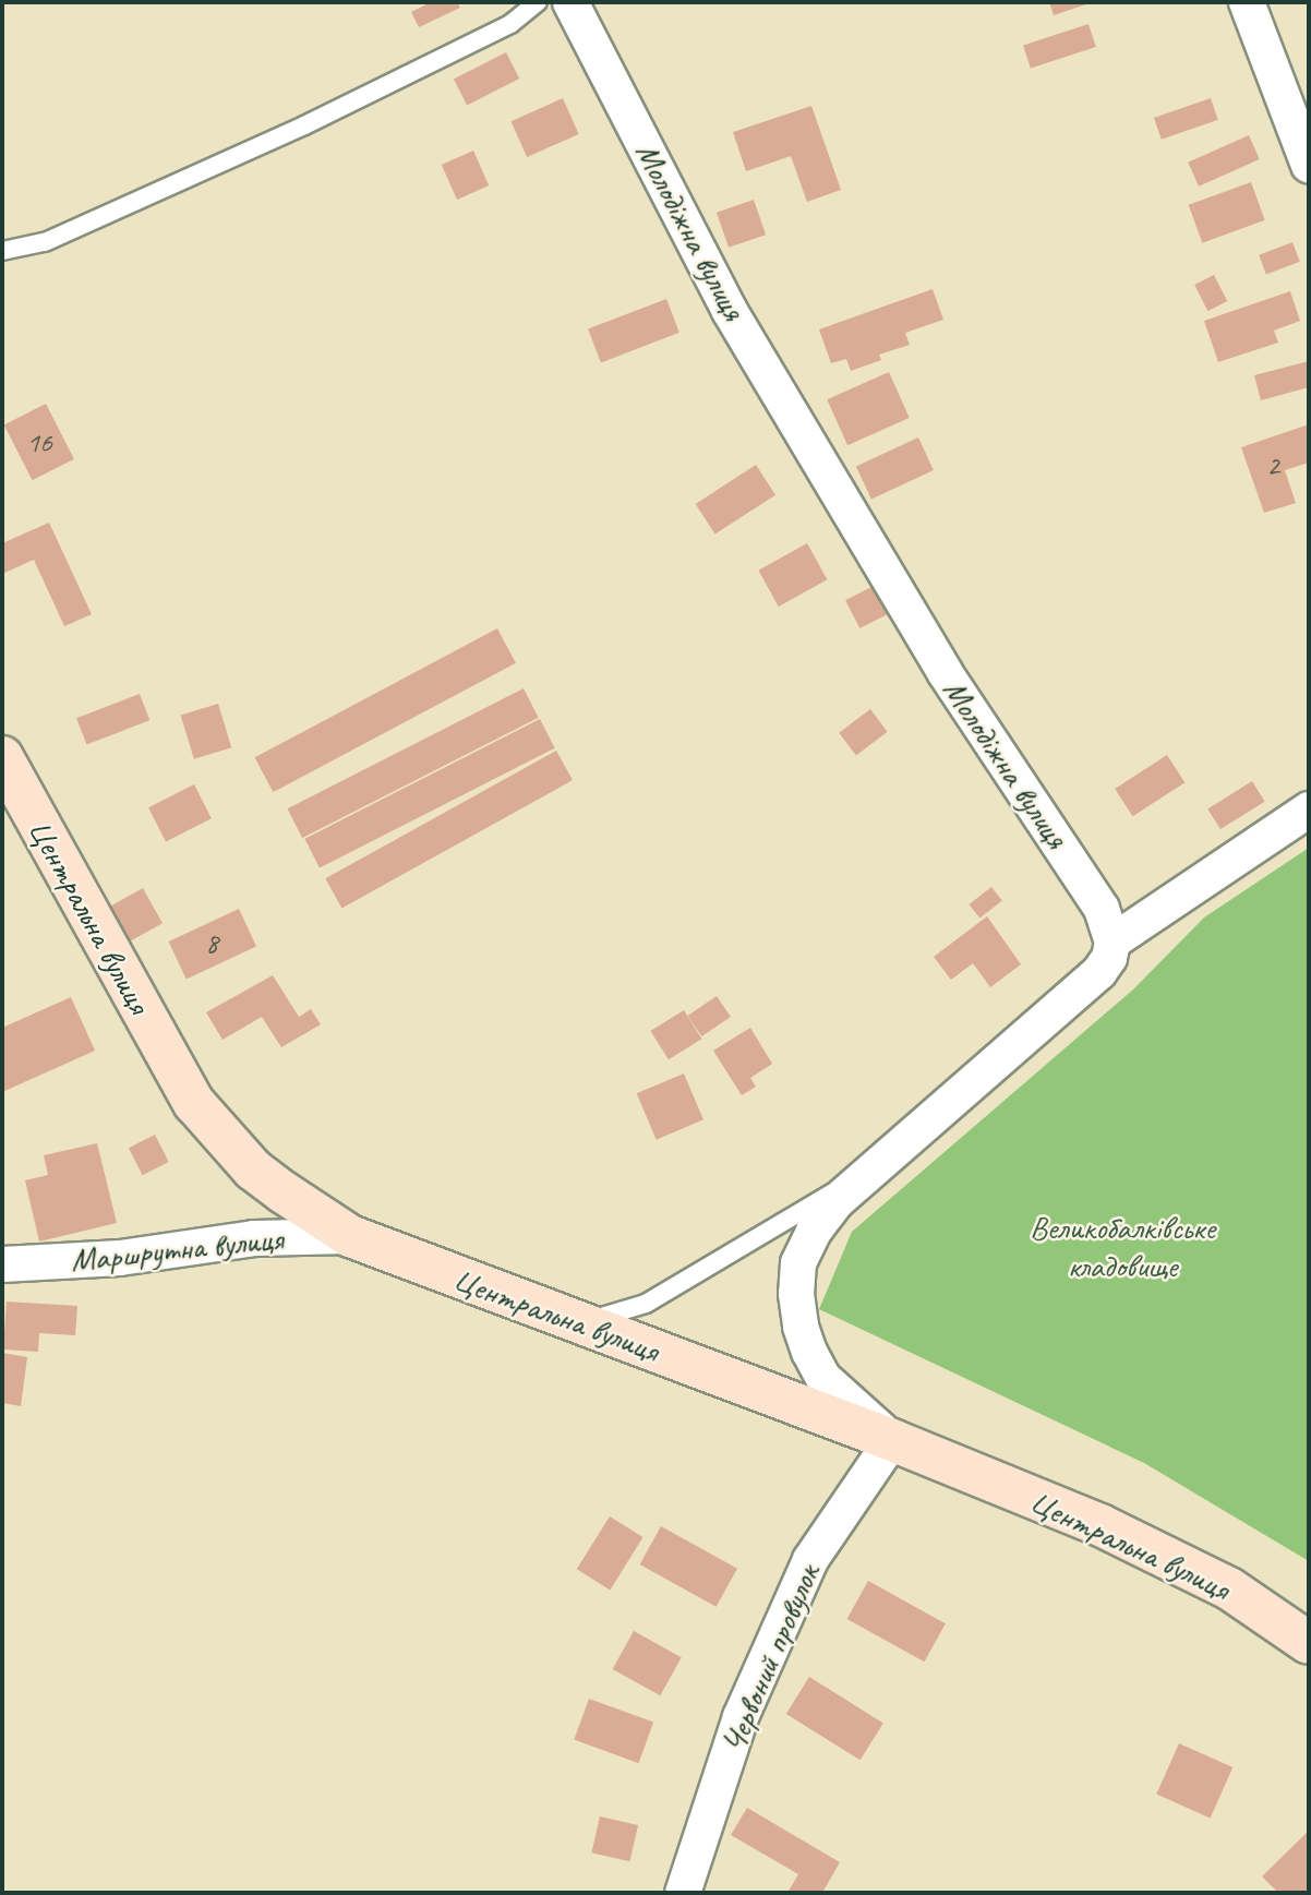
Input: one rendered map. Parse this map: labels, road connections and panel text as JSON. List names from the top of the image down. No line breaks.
{"streets":{"street":["Молодіжна вулиця","Центральна вулиця","Маршрутна вулиця","Червоний провулок"]},"crossings":[["Центральна вулиця","Маршрутна вулиця"],["Центральна вулиця","Червоний провулок"]],"parks":["Великобалківське кладовище"],"house_numbers":["16","2","8"]}
